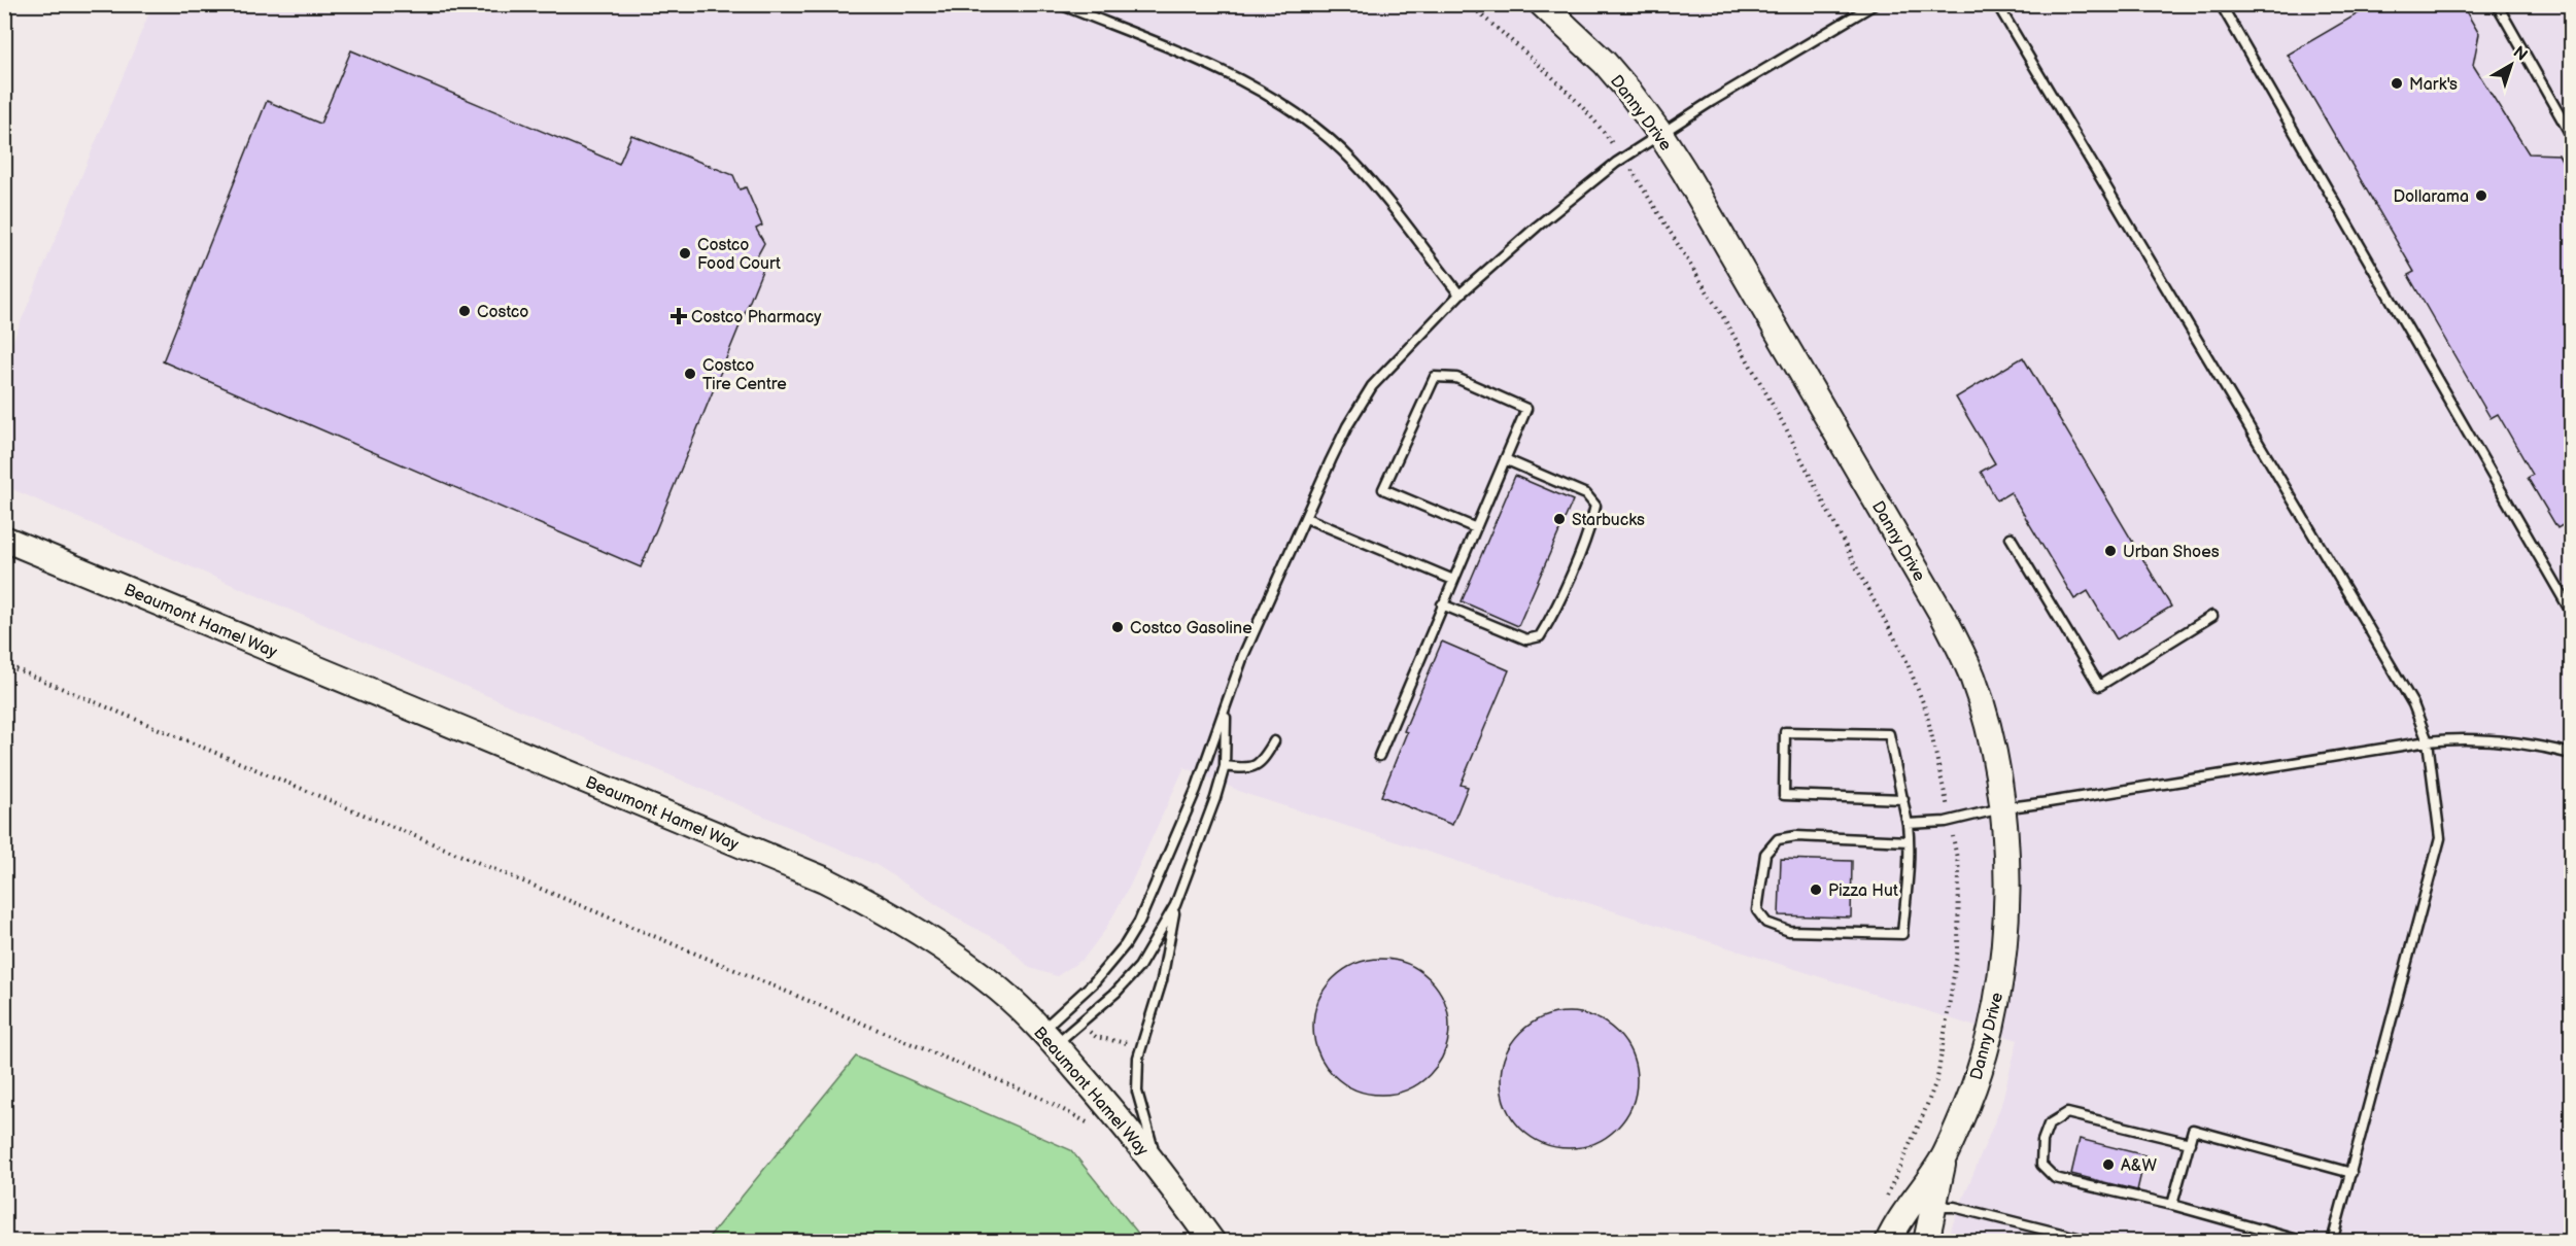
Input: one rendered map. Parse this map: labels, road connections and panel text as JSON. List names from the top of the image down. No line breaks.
{"streets":{"street":["Danny Drive","Beaumont Hamel Way"]},"places":{"other":["Mark's","Dollarama","Costco Food Court","Costco","Costco Tire Centre","Starbucks","Urban Shoes","Costco Gasoline","Pizza Hut","A&W"],"health":["Costco Pharmacy"]},"north":"top right"}
